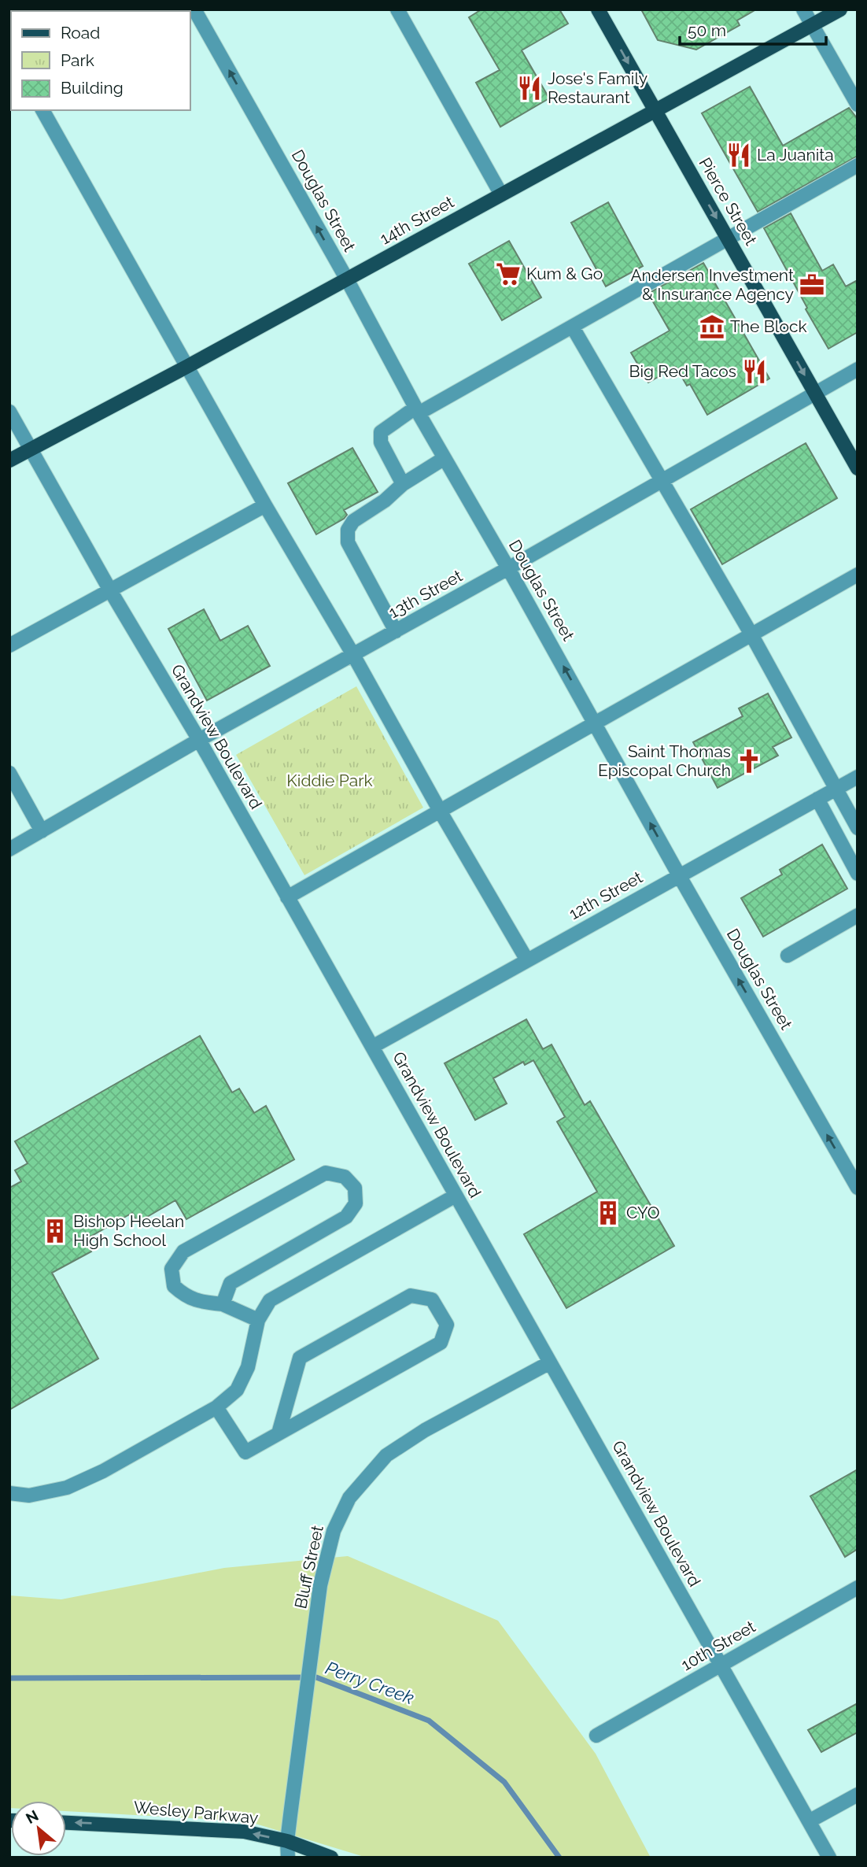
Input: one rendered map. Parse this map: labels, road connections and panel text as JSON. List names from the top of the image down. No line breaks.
{"streets":{"main road":["Pierce Street","14th Street","Wesley Parkway"],"street":["Douglas Street","13th Street","Grandview Boulevard","12th Street","Bluff Street","10th Street"]},"crossings":[["Douglas Street","14th Street"],["Douglas Street","13th Street"],["Douglas Street","12th Street"],["Pierce Street","14th Street"],["Pierce Street","13th Street"],["14th Street","Grandview Boulevard"],["13th Street","Grandview Boulevard"],["Grandview Boulevard","12th Street"],["Grandview Boulevard","Bluff Street"],["Grandview Boulevard","10th Street"],["Bluff Street","Wesley Parkway"]],"one_way":["Douglas Street","Pierce Street","Wesley Parkway"],"water":["Perry Creek"],"parks":["Kiddie Park"],"places":{"restaurant":["Jose's Family Restaurant","La Juanita","Big Red Tacos"],"supermarket":["Kum & Go"],"office":["Andersen Investment & Insurance Agency"],"museum":["The Block"],"church":["Saint Thomas Episcopal Church"],"building":["CYO","Bishop Heelan High School"]},"legend":["Road","Park","Building"],"scale_bar":"50 m","north":"top left"}
